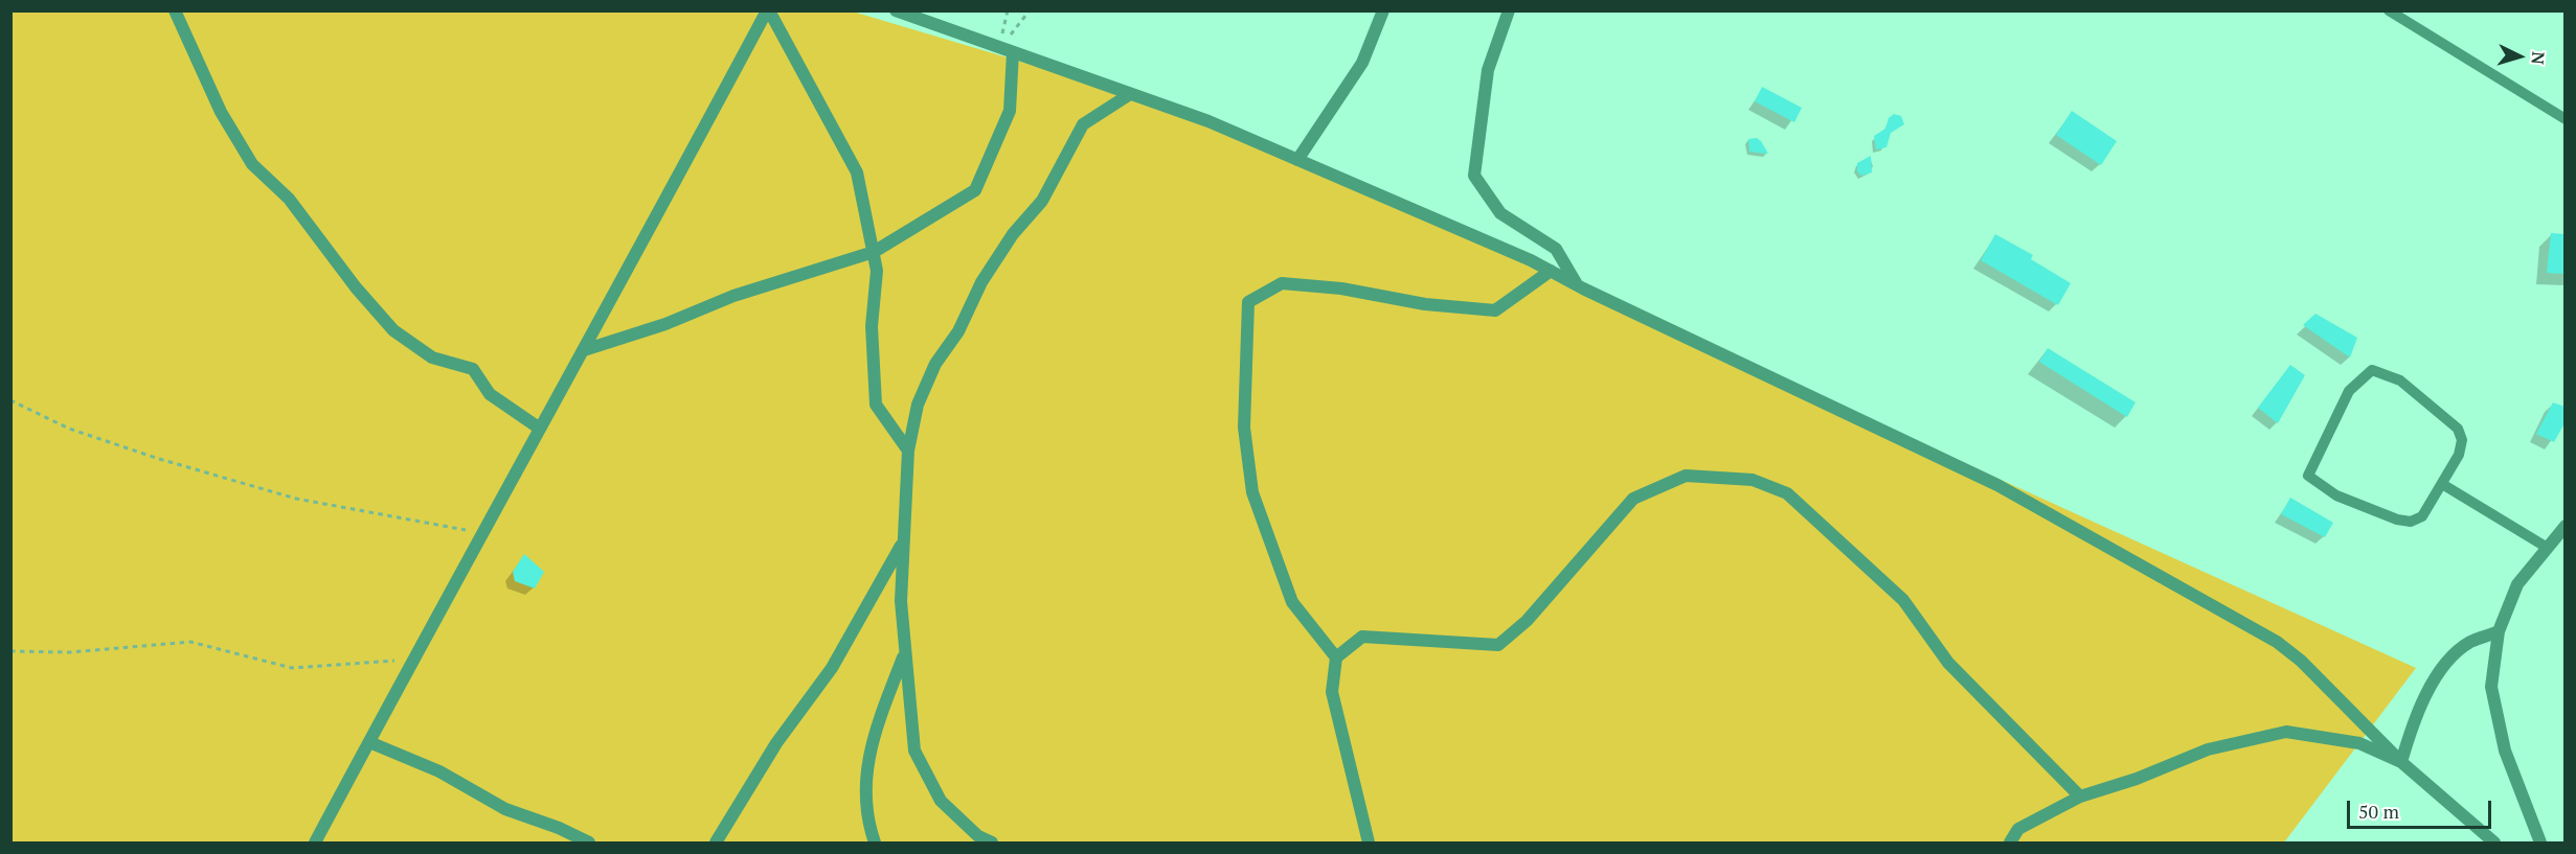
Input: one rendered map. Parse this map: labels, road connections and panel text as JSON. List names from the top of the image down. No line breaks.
{"scale_bar":"50 m","north":"right"}
